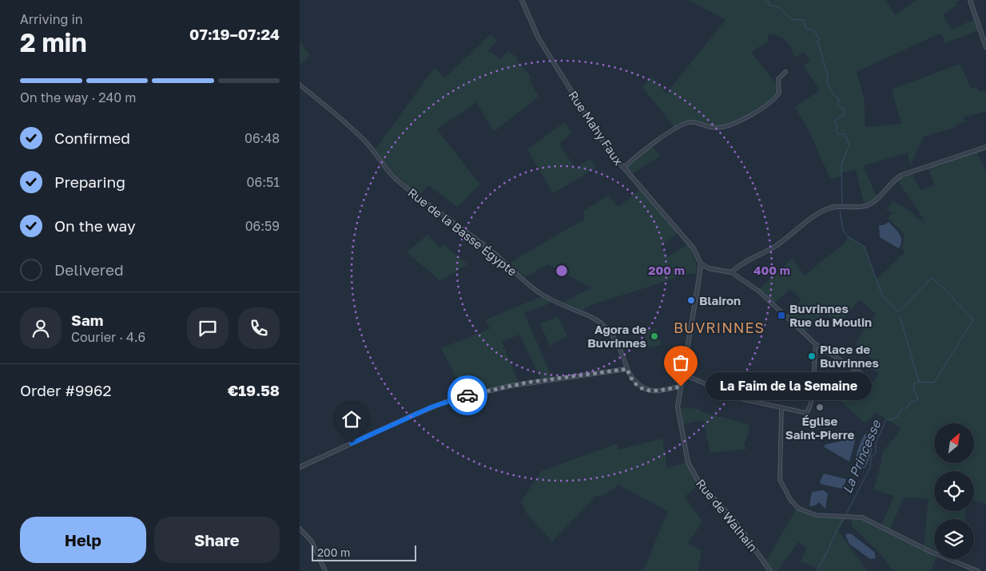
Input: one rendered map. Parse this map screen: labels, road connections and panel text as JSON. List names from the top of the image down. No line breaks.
{"streets":{"street":["Rue Mahy Faux","Rue de la Basse Égypte","Rue de Walhain"]},"crossings":[["Rue Mahy Faux","Rue de Walhain"]],"districts":["BUVRINNES"],"water":["La Princesse"],"places":{"other":["Blairon","Agora de Buvrinnes","Place de Buvrinnes","La Faim de la Semaine","Église Saint-Pierre"],"transit":["Buvrinnes Rue du Moulin"]},"scale_bar":"200 m","north":"top right","page":{"heading":["2 min","Arriving in","07:19–07:24"],"panel":["Sam","Courier · 4.6","Order #9962","€19.58"],"bar":"On the way · 240 m","list":[["Confirmed","06:48"],["Preparing","06:51"],["On the way","06:59"],"Delivered"],"bubble":"La Faim de la Semaine","buttons":["Help","Share"],"scale":"200 m"},"rings":["200 m","400 m"]}
